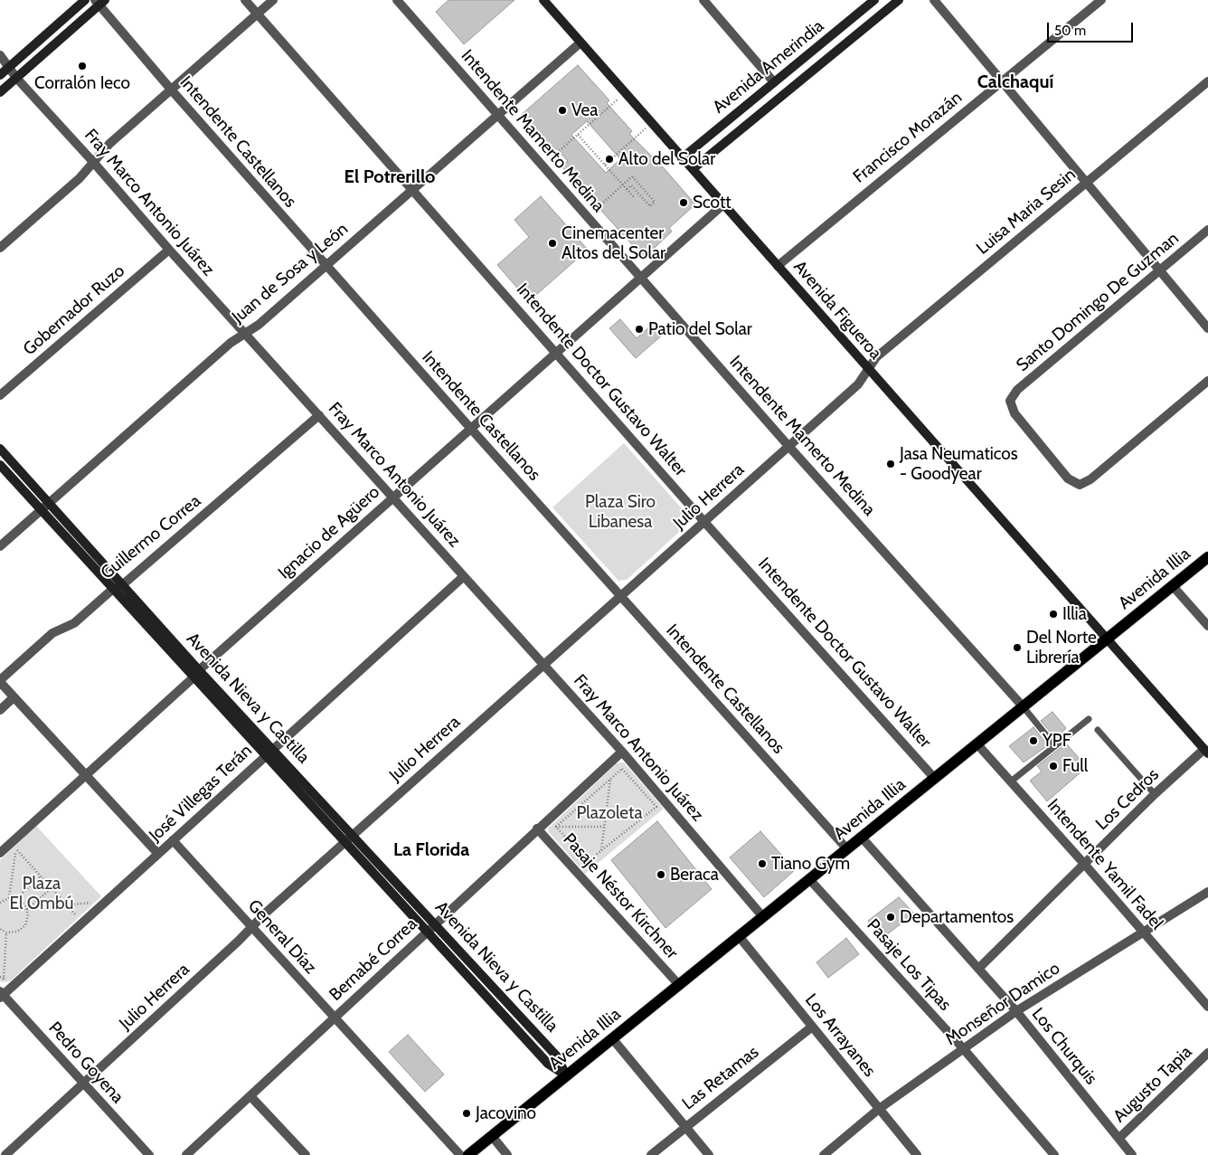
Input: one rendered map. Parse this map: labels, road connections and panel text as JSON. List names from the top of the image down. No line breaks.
{"streets":{"main road":["Avenida Illia"],"street":["Avenida Amerindia","Intendente Mamerto Medina","Francisco Morazán","Intendente Castellanos","Fray Marco Antonio Juárez","Luisa Maria Sesin","Juan de Sosa y León","Santo Domingo De Guzman","Gobernador Ruzo","Avenida Figueroa","Intendente Doctor Gustavo Walter","Julio Herrera","Ignacio de Agüero","Guillermo Correa","Avenida Nieva y Castilla","José Villegas Terán","Los Cedros","Intendente Yamil Fadel","Pasaje Néstor Kirchner","General Díaz","Bernabé Correa","Pasaje Los Tipas","Monseñor Damico","Los Arrayanes","Los Churquis","Pedro Goyena","Las Retamas","Augusto Tapia"]},"crossings":[["Avenida Amerindia","Avenida Figueroa"],["Intendente Mamerto Medina","Juan de Sosa y León"],["Intendente Mamerto Medina","Julio Herrera"],["Intendente Mamerto Medina","Ignacio de Agüero"],["Intendente Mamerto Medina","Avenida Illia"],["Francisco Morazán","Avenida Figueroa"],["Intendente Castellanos","Juan de Sosa y León"],["Intendente Castellanos","Julio Herrera"],["Intendente Castellanos","Ignacio de Agüero"],["Intendente Castellanos","Avenida Illia"],["Fray Marco Antonio Juárez","Juan de Sosa y León"],["Fray Marco Antonio Juárez","Gobernador Ruzo"],["Fray Marco Antonio Juárez","Julio Herrera"],["Fray Marco Antonio Juárez","Ignacio de Agüero"],["Fray Marco Antonio Juárez","Guillermo Correa"],["Fray Marco Antonio Juárez","Avenida Illia"],["Fray Marco Antonio Juárez","José Villegas Terán"],["Fray Marco Antonio Juárez","Bernabé Correa"],["Luisa Maria Sesin","Avenida Figueroa"],["Luisa Maria Sesin","Julio Herrera"],["Juan de Sosa y León","Avenida Figueroa"],["Juan de Sosa y León","Intendente Doctor Gustavo Walter"],["Juan de Sosa y León","Avenida Nieva y Castilla"],["Avenida Figueroa","Julio Herrera"],["Avenida Figueroa","Ignacio de Agüero"],["Avenida Figueroa","Avenida Illia"],["Avenida Figueroa","Los Cedros"],["Intendente Doctor Gustavo Walter","Julio Herrera"],["Intendente Doctor Gustavo Walter","Ignacio de Agüero"],["Intendente Doctor Gustavo Walter","Avenida Illia"],["Julio Herrera","Avenida Nieva y Castilla"],["Julio Herrera","General Díaz"],["Julio Herrera","Pedro Goyena"],["Ignacio de Agüero","Avenida Nieva y Castilla"],["Guillermo Correa","Avenida Nieva y Castilla"],["Avenida Illia","Avenida Nieva y Castilla"],["Avenida Illia","Intendente Yamil Fadel"],["Avenida Illia","Pasaje Néstor Kirchner"],["Avenida Illia","Pasaje Los Tipas"],["Avenida Illia","Los Arrayanes"],["Avenida Illia","Los Churquis"],["Avenida Nieva y Castilla","José Villegas Terán"],["Avenida Nieva y Castilla","Bernabé Correa"],["José Villegas Terán","General Díaz"],["José Villegas Terán","Pedro Goyena"],["Los Cedros","Intendente Yamil Fadel"],["Los Cedros","Los Churquis"],["Intendente Yamil Fadel","Monseñor Damico"],["Pasaje Néstor Kirchner","Bernabé Correa"],["General Díaz","Bernabé Correa"],["Pasaje Los Tipas","Monseñor Damico"],["Monseñor Damico","Los Arrayanes"],["Monseñor Damico","Los Churquis"],["Los Arrayanes","Las Retamas"],["Los Churquis","Augusto Tapia"]],"districts":["Calchaquí","El Potrerillo","La Florida"],"parks":["Plaza Siro Libanesa","Plazoleta","Plaza El Ombú"],"places":["Corralón Ieco","Vea","Alto del Solar","Scott","Cinemacenter Altos del Solar","Patio del Solar","Jasa Neumaticos - Goodyear","Illia","Del Norte Librería","YPF","Full","Tiano Gym","Beraca","Departamentos","Jacovino"],"scale_bar":"50 m"}
